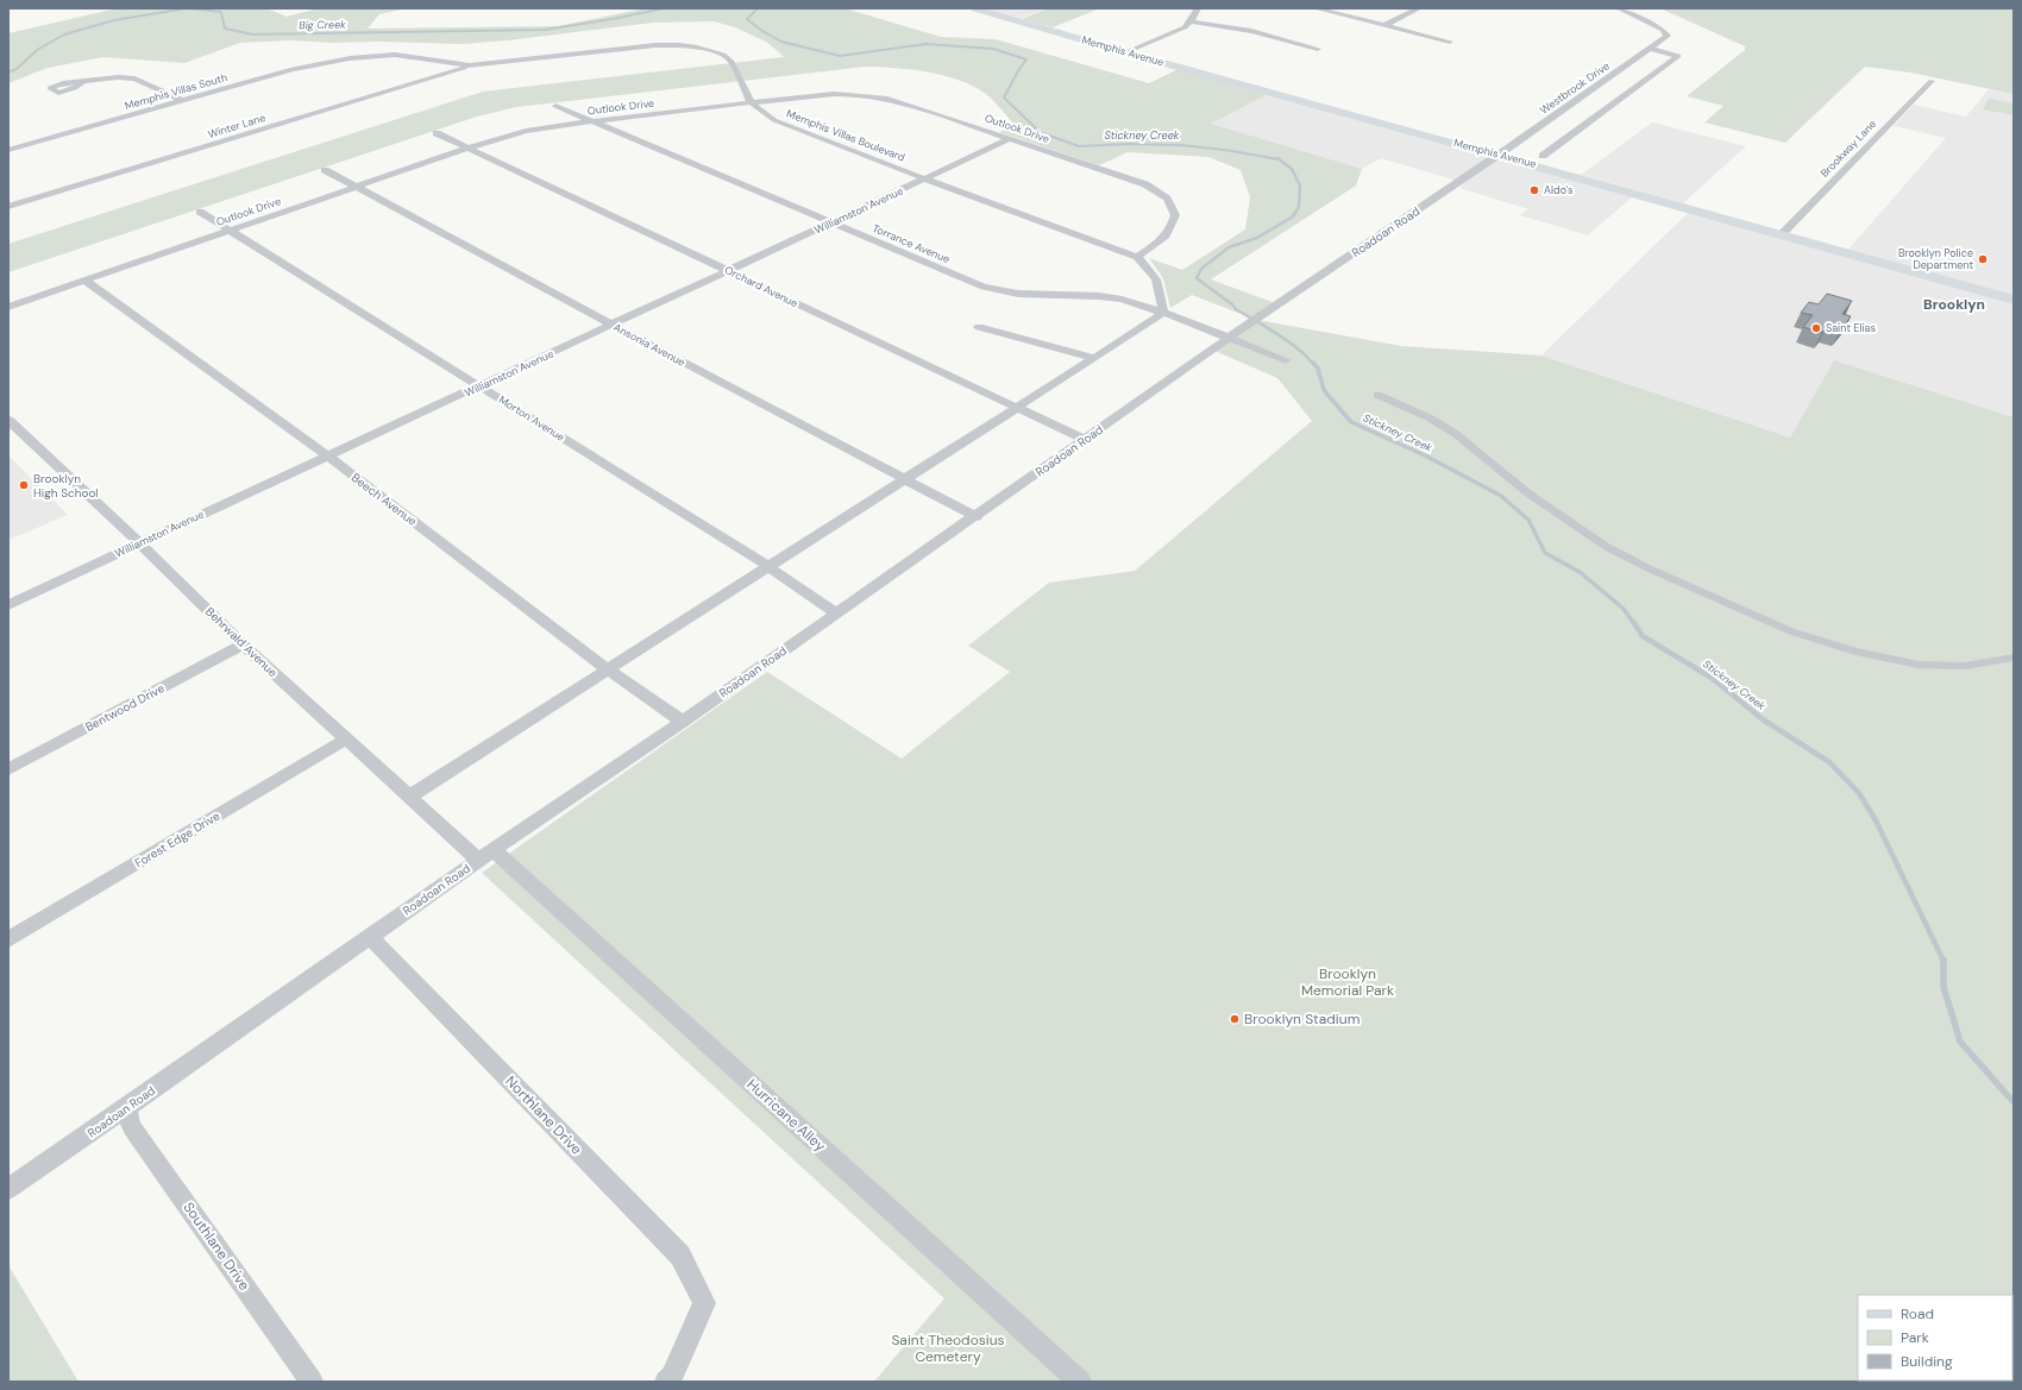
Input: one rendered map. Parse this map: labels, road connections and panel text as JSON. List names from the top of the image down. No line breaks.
{"streets":{"main road":["Memphis Avenue"],"street":["Westbrook Drive","Memphis Villas South","Outlook Drive","Winter Lane","Memphis Villas Boulevard","Brookway Lane","Williamston Avenue","Roadoan Road","Torrance Avenue","Orchard Avenue","Ansonia Avenue","Morton Avenue","Beech Avenue","Behrwald Avenue","Bentwood Drive","Forest Edge Drive","Northlane Drive","Hurricane Alley","Southlane Drive"]},"crossings":[["Memphis Avenue","Westbrook Drive"],["Memphis Avenue","Brookway Lane"],["Memphis Avenue","Roadoan Road"],["Westbrook Drive","Roadoan Road"],["Memphis Villas South","Memphis Villas Boulevard"],["Outlook Drive","Memphis Villas Boulevard"],["Outlook Drive","Williamston Avenue"],["Outlook Drive","Torrance Avenue"],["Outlook Drive","Orchard Avenue"],["Outlook Drive","Ansonia Avenue"],["Outlook Drive","Morton Avenue"],["Outlook Drive","Beech Avenue"],["Winter Lane","Memphis Villas Boulevard"],["Memphis Villas Boulevard","Williamston Avenue"],["Williamston Avenue","Torrance Avenue"],["Williamston Avenue","Orchard Avenue"],["Williamston Avenue","Ansonia Avenue"],["Williamston Avenue","Morton Avenue"],["Williamston Avenue","Beech Avenue"],["Williamston Avenue","Behrwald Avenue"],["Roadoan Road","Orchard Avenue"],["Roadoan Road","Ansonia Avenue"],["Roadoan Road","Morton Avenue"],["Roadoan Road","Beech Avenue"],["Roadoan Road","Behrwald Avenue"],["Roadoan Road","Northlane Drive"],["Roadoan Road","Hurricane Alley"],["Roadoan Road","Southlane Drive"],["Behrwald Avenue","Bentwood Drive"],["Behrwald Avenue","Forest Edge Drive"],["Behrwald Avenue","Hurricane Alley"]],"districts":["Brooklyn"],"water":["Big Creek","Stickney Creek"],"parks":["Brooklyn Memorial Park","Saint Theodosius Cemetery"],"places":["Aldo's","Brooklyn Police Department","Saint Elias","Brooklyn High School","Brooklyn Stadium"],"legend":["Road","Park","Building"]}
